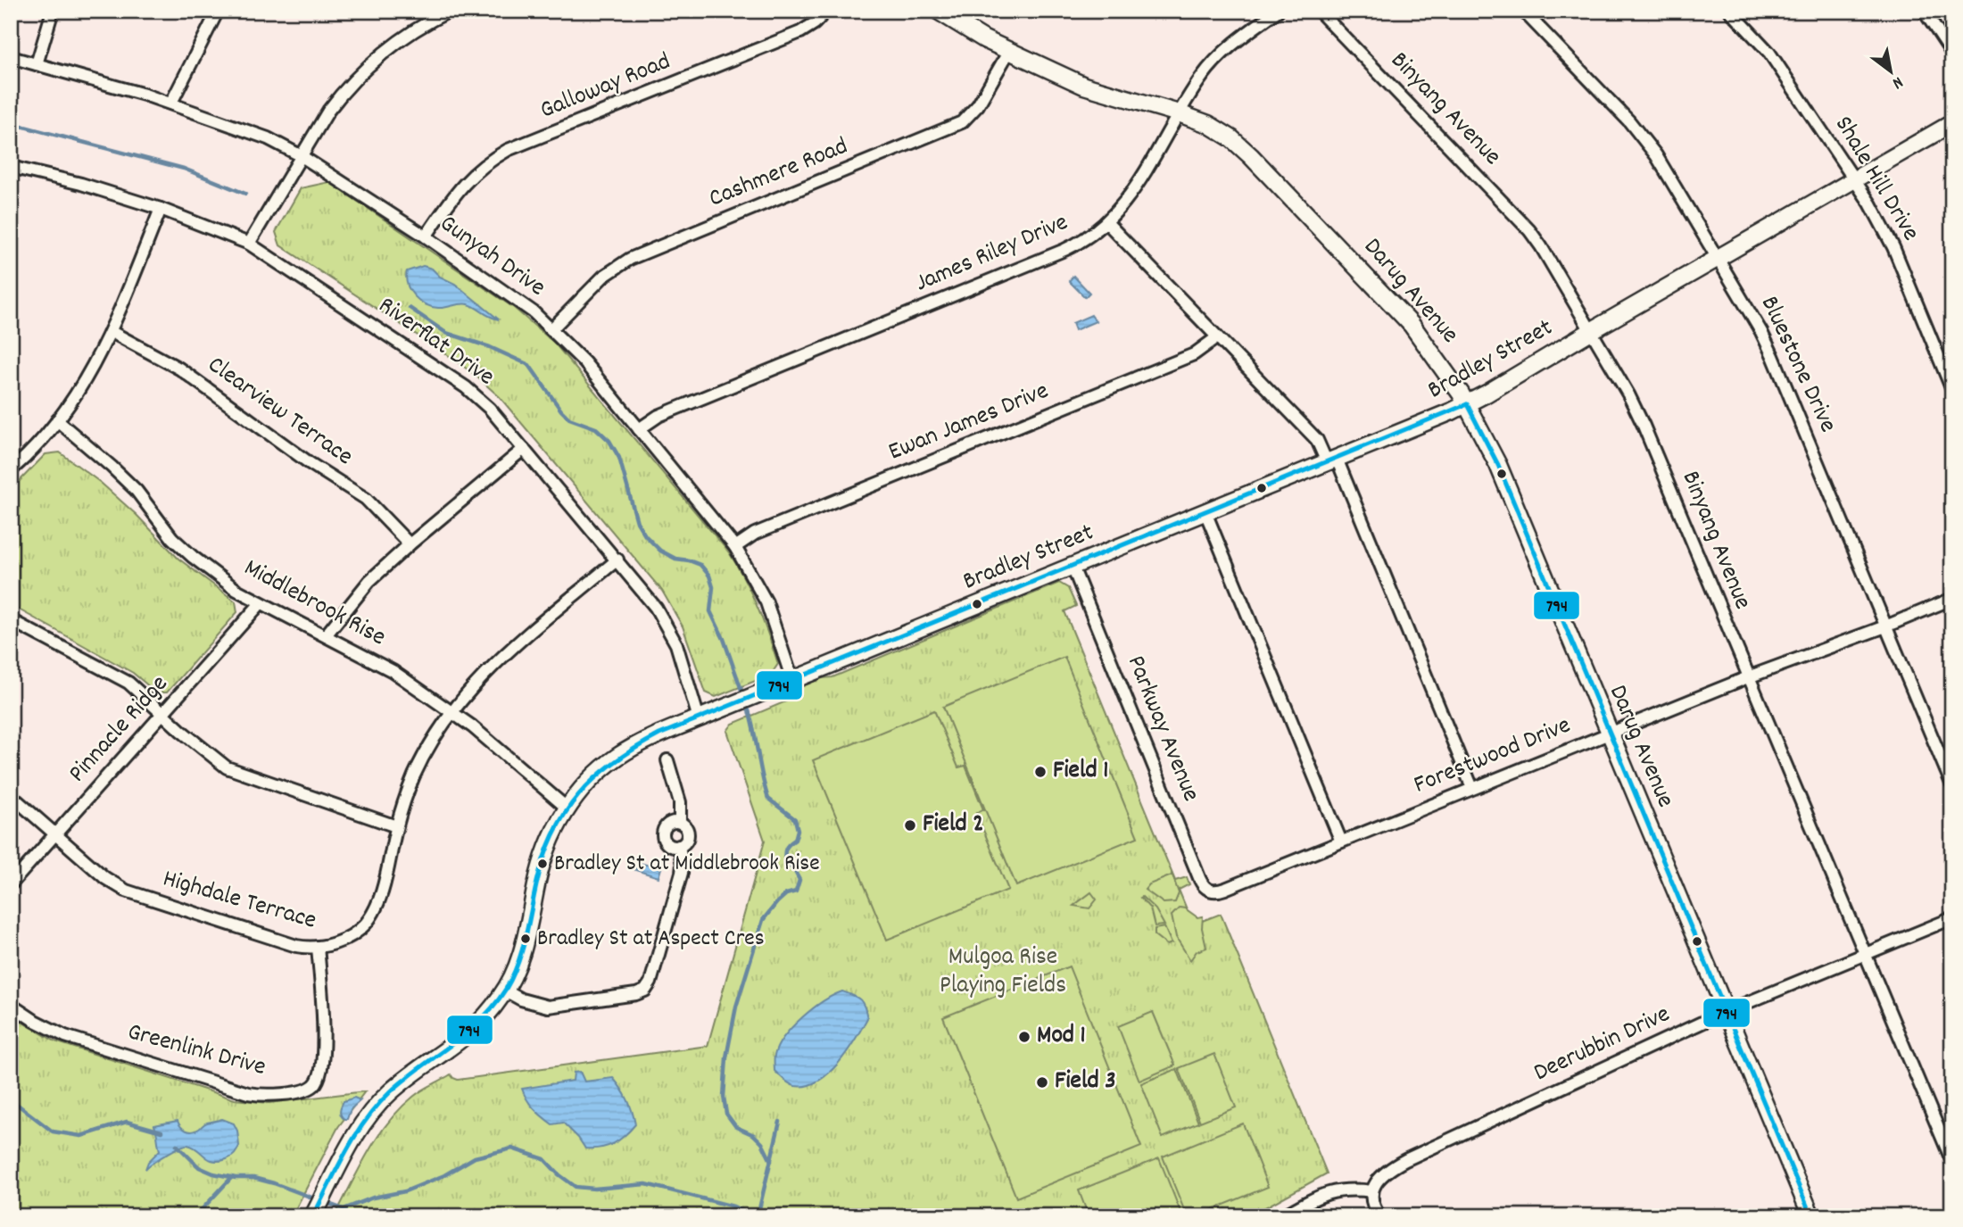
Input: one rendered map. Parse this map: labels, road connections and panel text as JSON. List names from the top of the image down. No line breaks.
{"streets":{"street":["Galloway Road","Binyang Avenue","Cashmere Road","Shale Hill Drive","James Riley Drive","Gunyah Drive","Darug Avenue","Riverflat Drive","Bradley Street","Bluestone Drive","Clearview Terrace","Ewan James Drive","Middlebrook Rise","Parkway Avenue","Pinnacle Ridge","Forestwood Drive","Highdale Terrace","Deerubbin Drive","Greenlink Drive"]},"crossings":[["Galloway Road","Gunyah Drive"],["Binyang Avenue","Bradley Street"],["Binyang Avenue","Forestwood Drive"],["Binyang Avenue","Deerubbin Drive"],["Cashmere Road","Gunyah Drive"],["Cashmere Road","Darug Avenue"],["Shale Hill Drive","Bradley Street"],["James Riley Drive","Gunyah Drive"],["James Riley Drive","Darug Avenue"],["Gunyah Drive","Bradley Street"],["Gunyah Drive","Ewan James Drive"],["Darug Avenue","Bradley Street"],["Darug Avenue","Forestwood Drive"],["Darug Avenue","Deerubbin Drive"],["Riverflat Drive","Bradley Street"],["Riverflat Drive","Highdale Terrace"],["Bradley Street","Bluestone Drive"],["Bradley Street","Middlebrook Rise"],["Bradley Street","Parkway Avenue"],["Bluestone Drive","Forestwood Drive"],["Middlebrook Rise","Pinnacle Ridge"],["Middlebrook Rise","Highdale Terrace"],["Parkway Avenue","Forestwood Drive"],["Pinnacle Ridge","Highdale Terrace"],["Highdale Terrace","Greenlink Drive"]],"parks":["Mulgoa Rise Playing Fields"],"places":["Field 1","Field 2","Bradley St at Middlebrook Rise","Bradley St at Aspect Cres","Mod 1","Field 3"],"lines":["transit line 794"],"north":"bottom right"}
